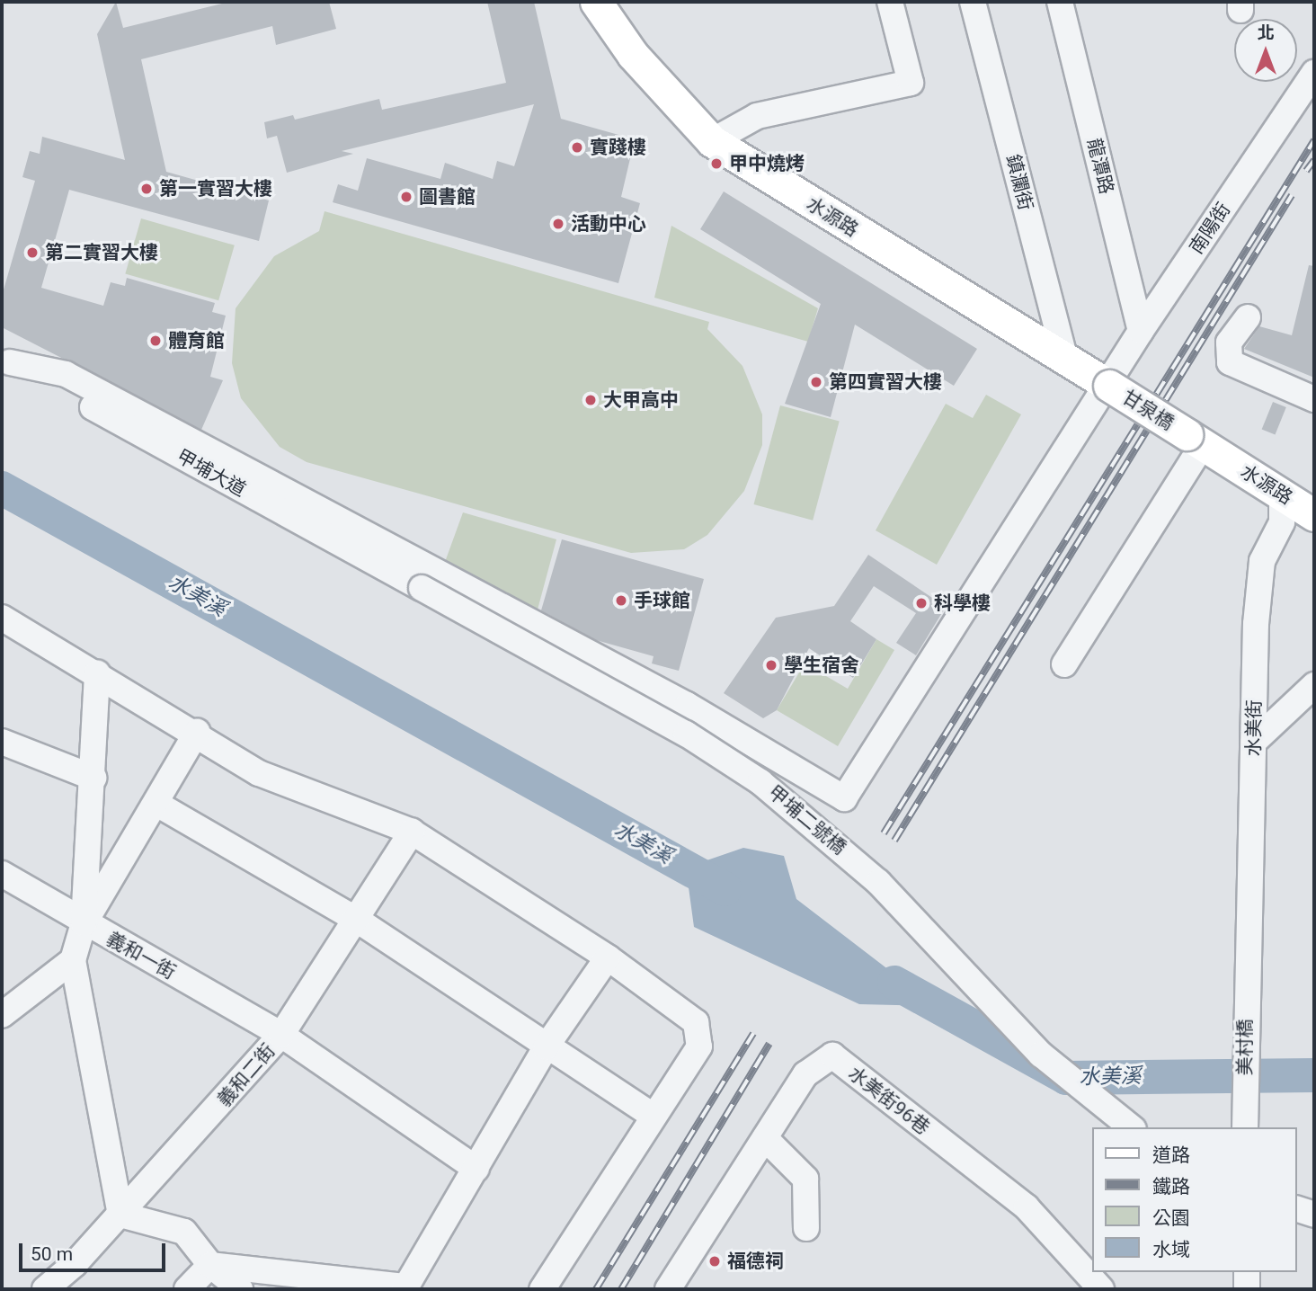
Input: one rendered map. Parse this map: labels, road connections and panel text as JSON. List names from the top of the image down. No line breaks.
{"streets":{"main road":["水源路","甘泉橋"],"street":["龍潭路","鎮瀾街","南陽街","甲埔大道","水美街","甲埔二號橋","義和一街","美村橋","義和二街","水美街96巷"]},"crossings":[["龍潭路","南陽街"],["鎮瀾街","水源路"],["水源路","南陽街"],["水源路","甘泉橋"],["水源路","水美街"],["南陽街","甘泉橋"],["南陽街","甲埔大道"],["甲埔大道","甲埔二號橋"],["水美街","美村橋"],["義和一街","義和二街"]],"water":["水美溪"],"places":["實踐樓","甲中燒烤","第一實習大樓","圖書館","活動中心","第二實習大樓","體育館","第四實習大樓","大甲高中","手球館","科學樓","學生宿舍","福德祠"],"legend":["道路","鐵路","公園","水域"],"scale_bar":"50 m","north":"top"}
